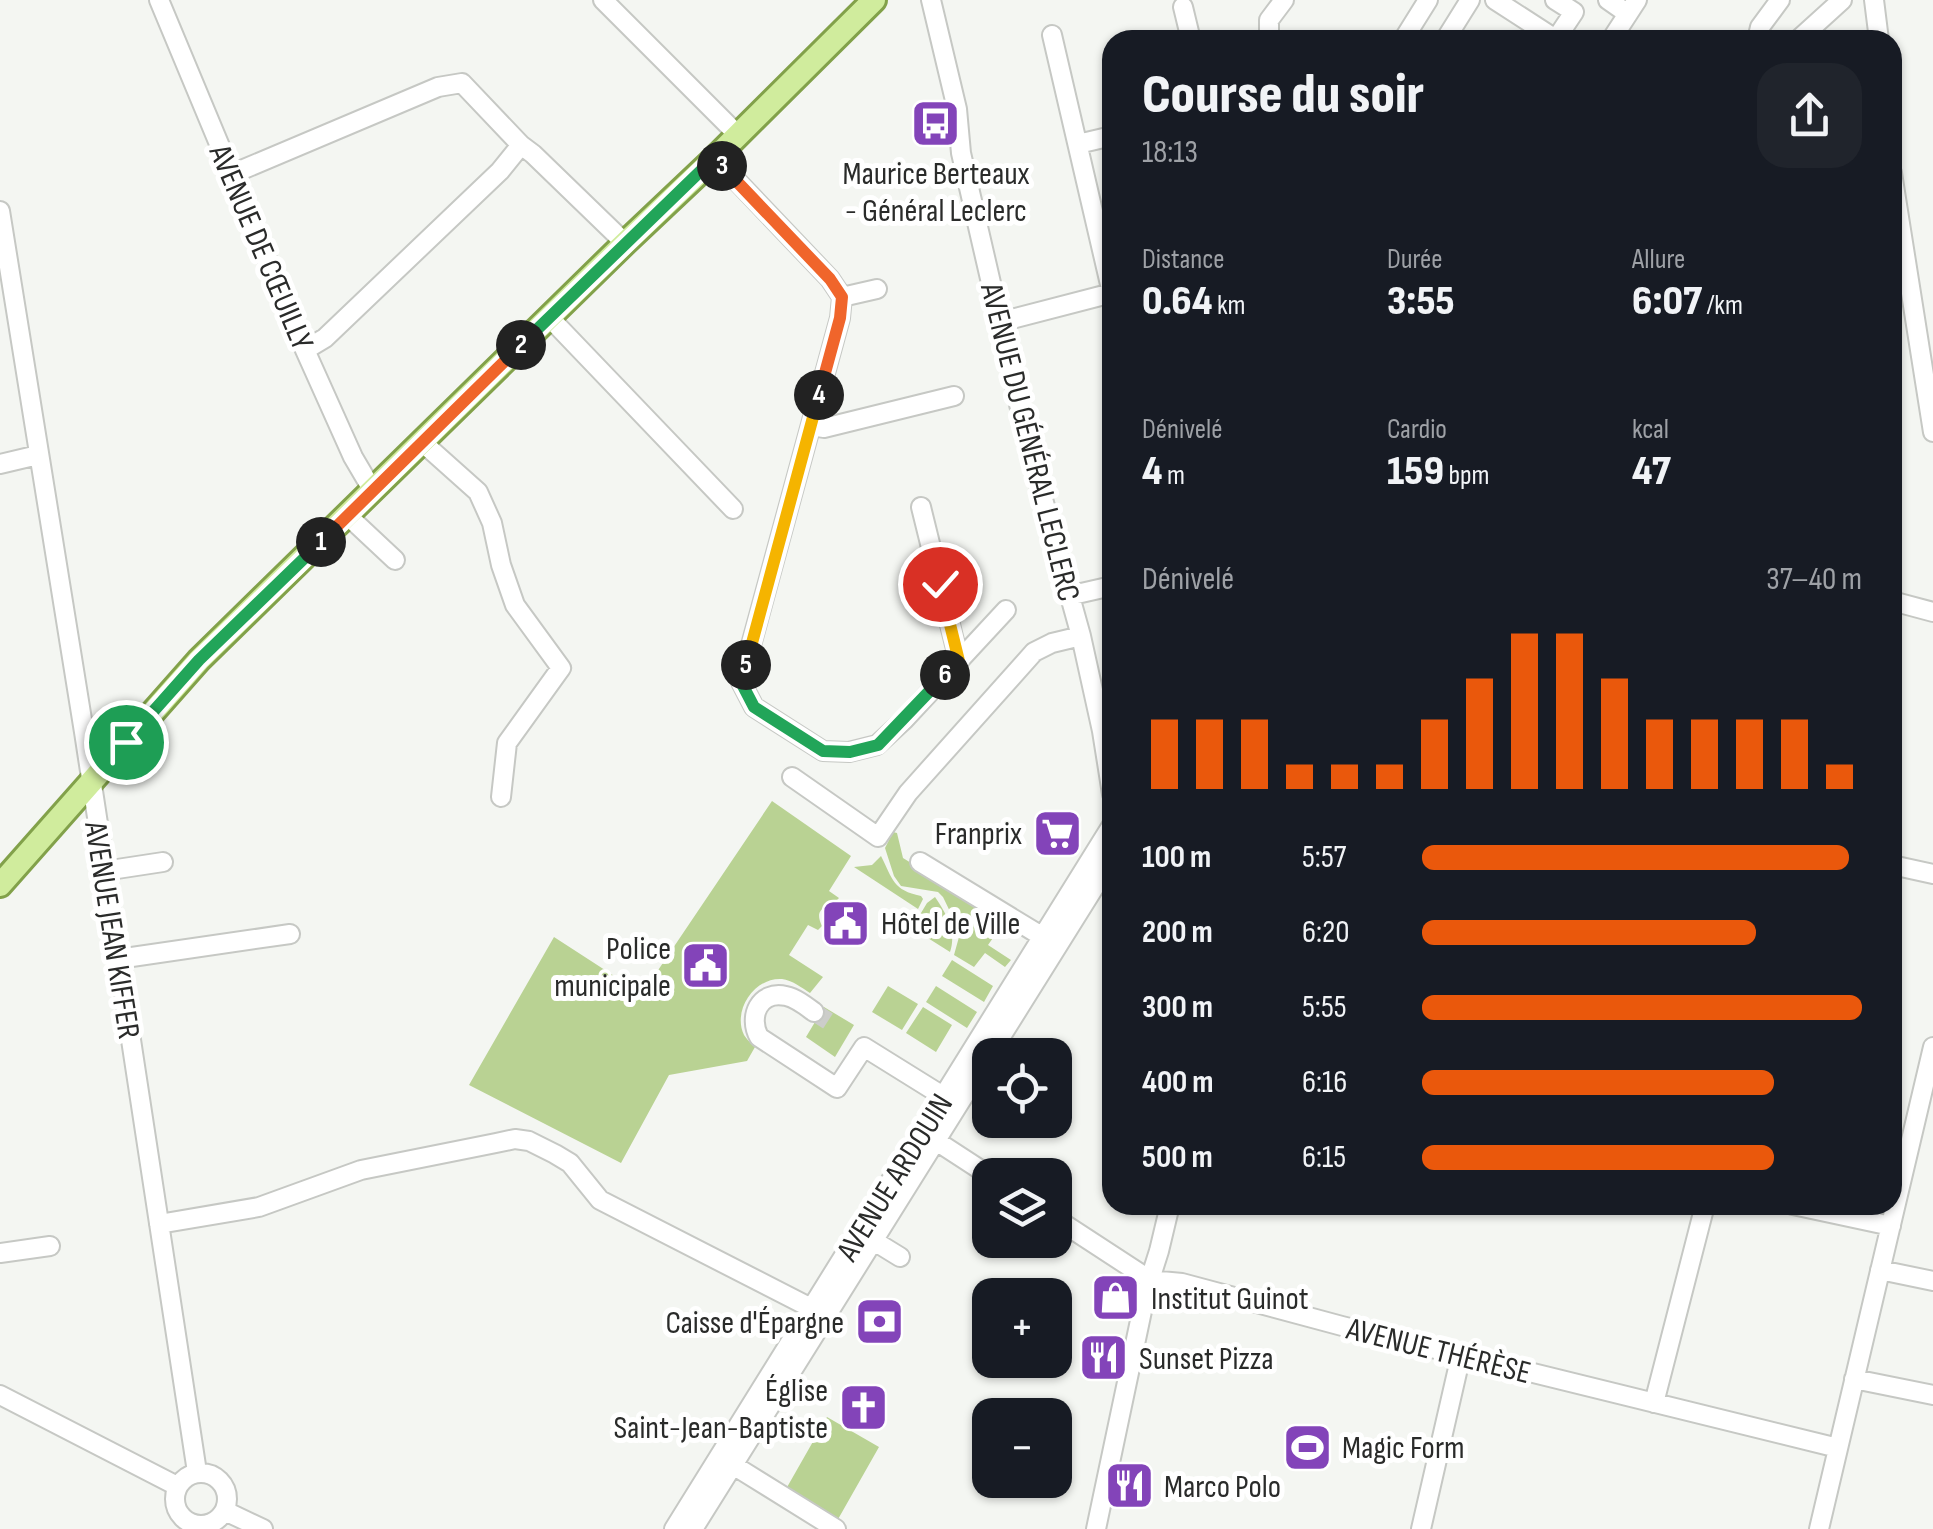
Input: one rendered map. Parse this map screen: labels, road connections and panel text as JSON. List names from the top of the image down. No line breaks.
{"streets":{"street":["AVENUE DE CŒUILLY","AVENUE DU GÉNÉRAL LECLERC","AVENUE JEAN KIFFER","AVENUE ARDOUIN","AVENUE THÉRÈSE"]},"places":{"bus stop":["Maurice Berteaux - Général Leclerc"],"supermarket":["Franprix"],"public building":["Hôtel de Ville","Police municipale"],"shop":["Institut Guinot"],"bank":["Caisse d'Épargne"],"restaurant":["Sunset Pizza","Marco Polo"],"church":["Église Saint-Jean-Baptiste"],"sports":["Magic Form"]},"page":{"heading":["Course du soir","18:13"],"pins":["3","2","4","1","5","6"],"stats":[["Distance","0.64 km"],["Durée","3:55"],["Allure","6:07 /km"],["Dénivelé","4 m"],["Cardio","159 bpm"],["kcal","47"]],"chart":["Dénivelé","37–40 m"],"list":[{"name":"100 m","note":"5:57"},{"name":"200 m","note":"6:20"},{"name":"300 m","note":"5:55"},{"name":"400 m","note":"6:16"},{"name":"500 m","note":"6:15"}],"map_buttons":["+","−"]}}
